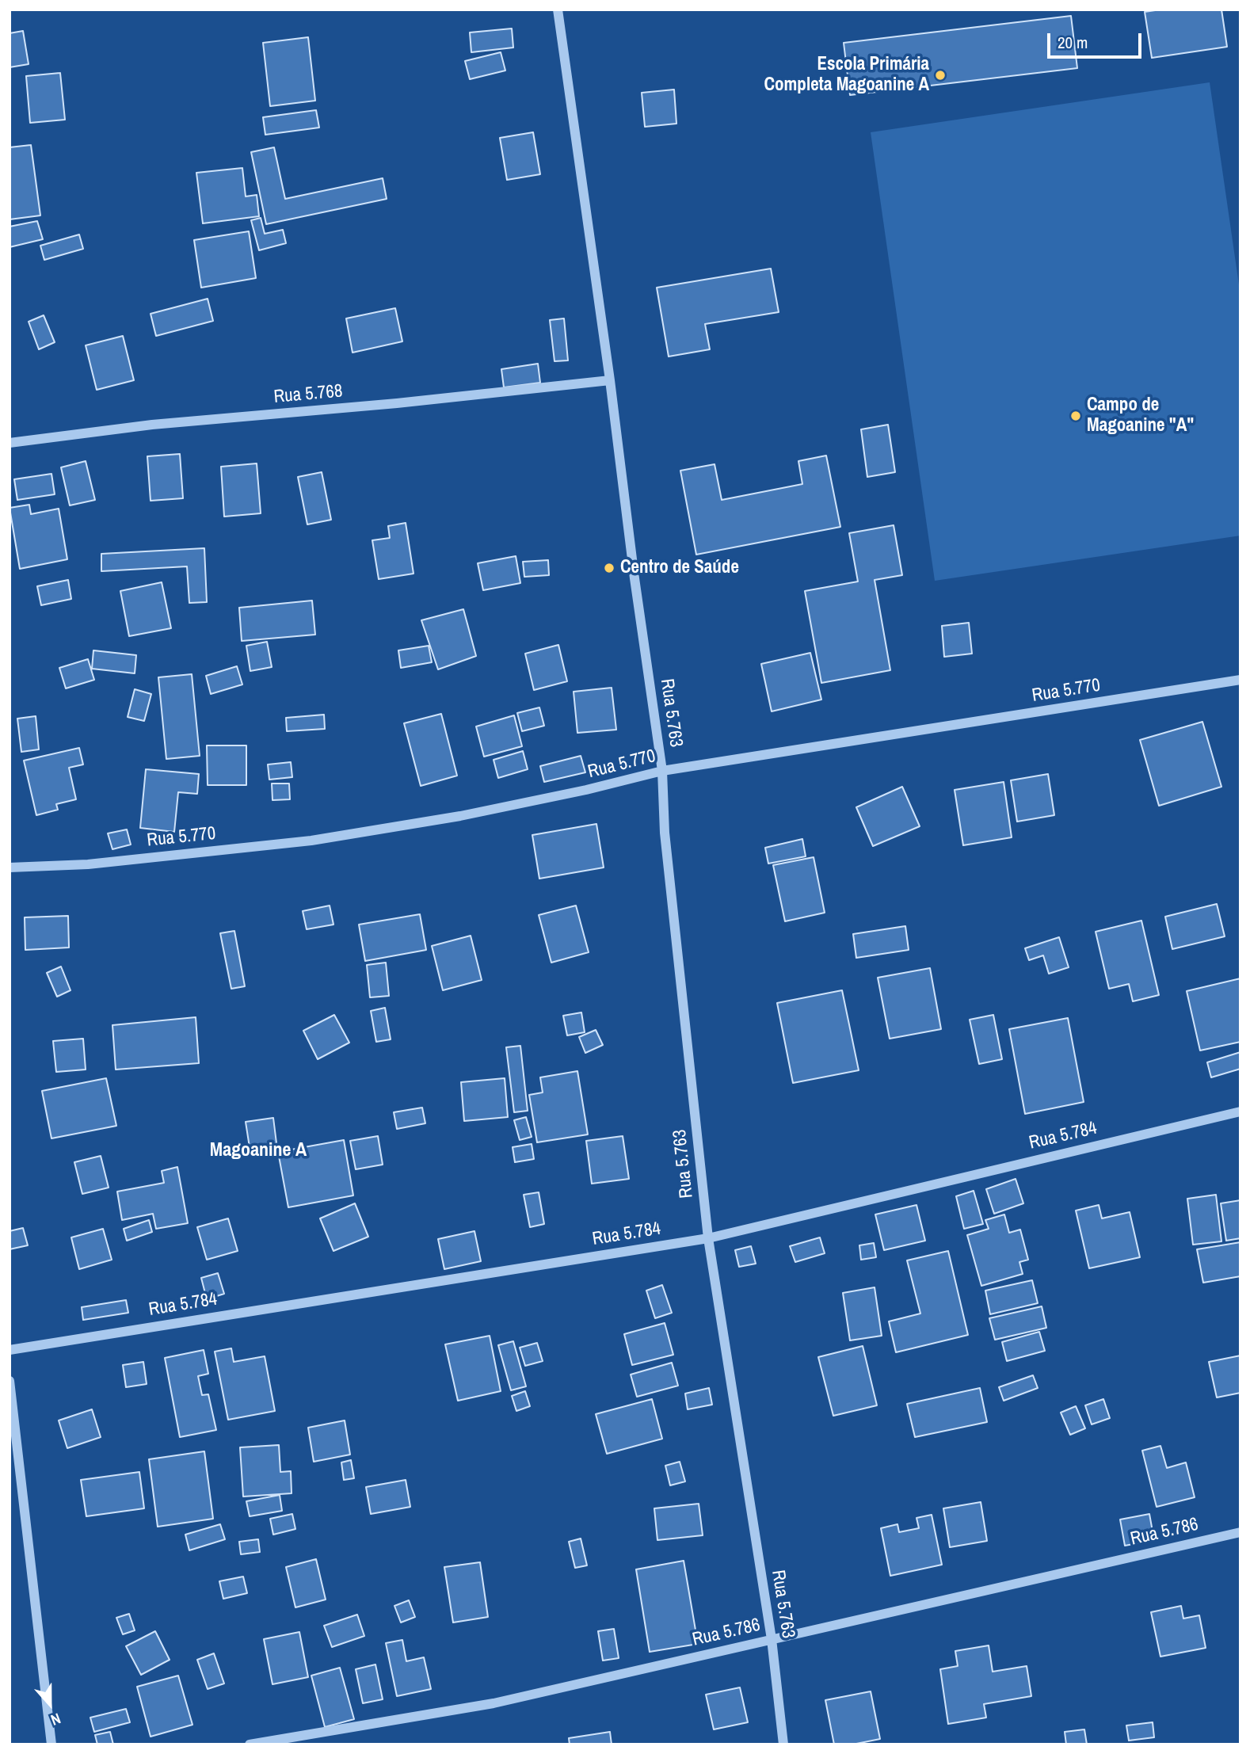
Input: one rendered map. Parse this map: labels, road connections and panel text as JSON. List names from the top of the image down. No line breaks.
{"streets":{"street":["Rua 5.768","Rua 5.770","Rua 5.763","Rua 5.784","Rua 5.786"]},"crossings":[["Rua 5.768","Rua 5.763"],["Rua 5.770","Rua 5.763"],["Rua 5.763","Rua 5.784"],["Rua 5.763","Rua 5.786"]],"districts":["Magoanine A"],"places":["Escola Primária Completa Magoanine A","Campo de Magoanine \"A\"","Centro de Saúde"],"scale_bar":"20 m","north":"bottom"}
